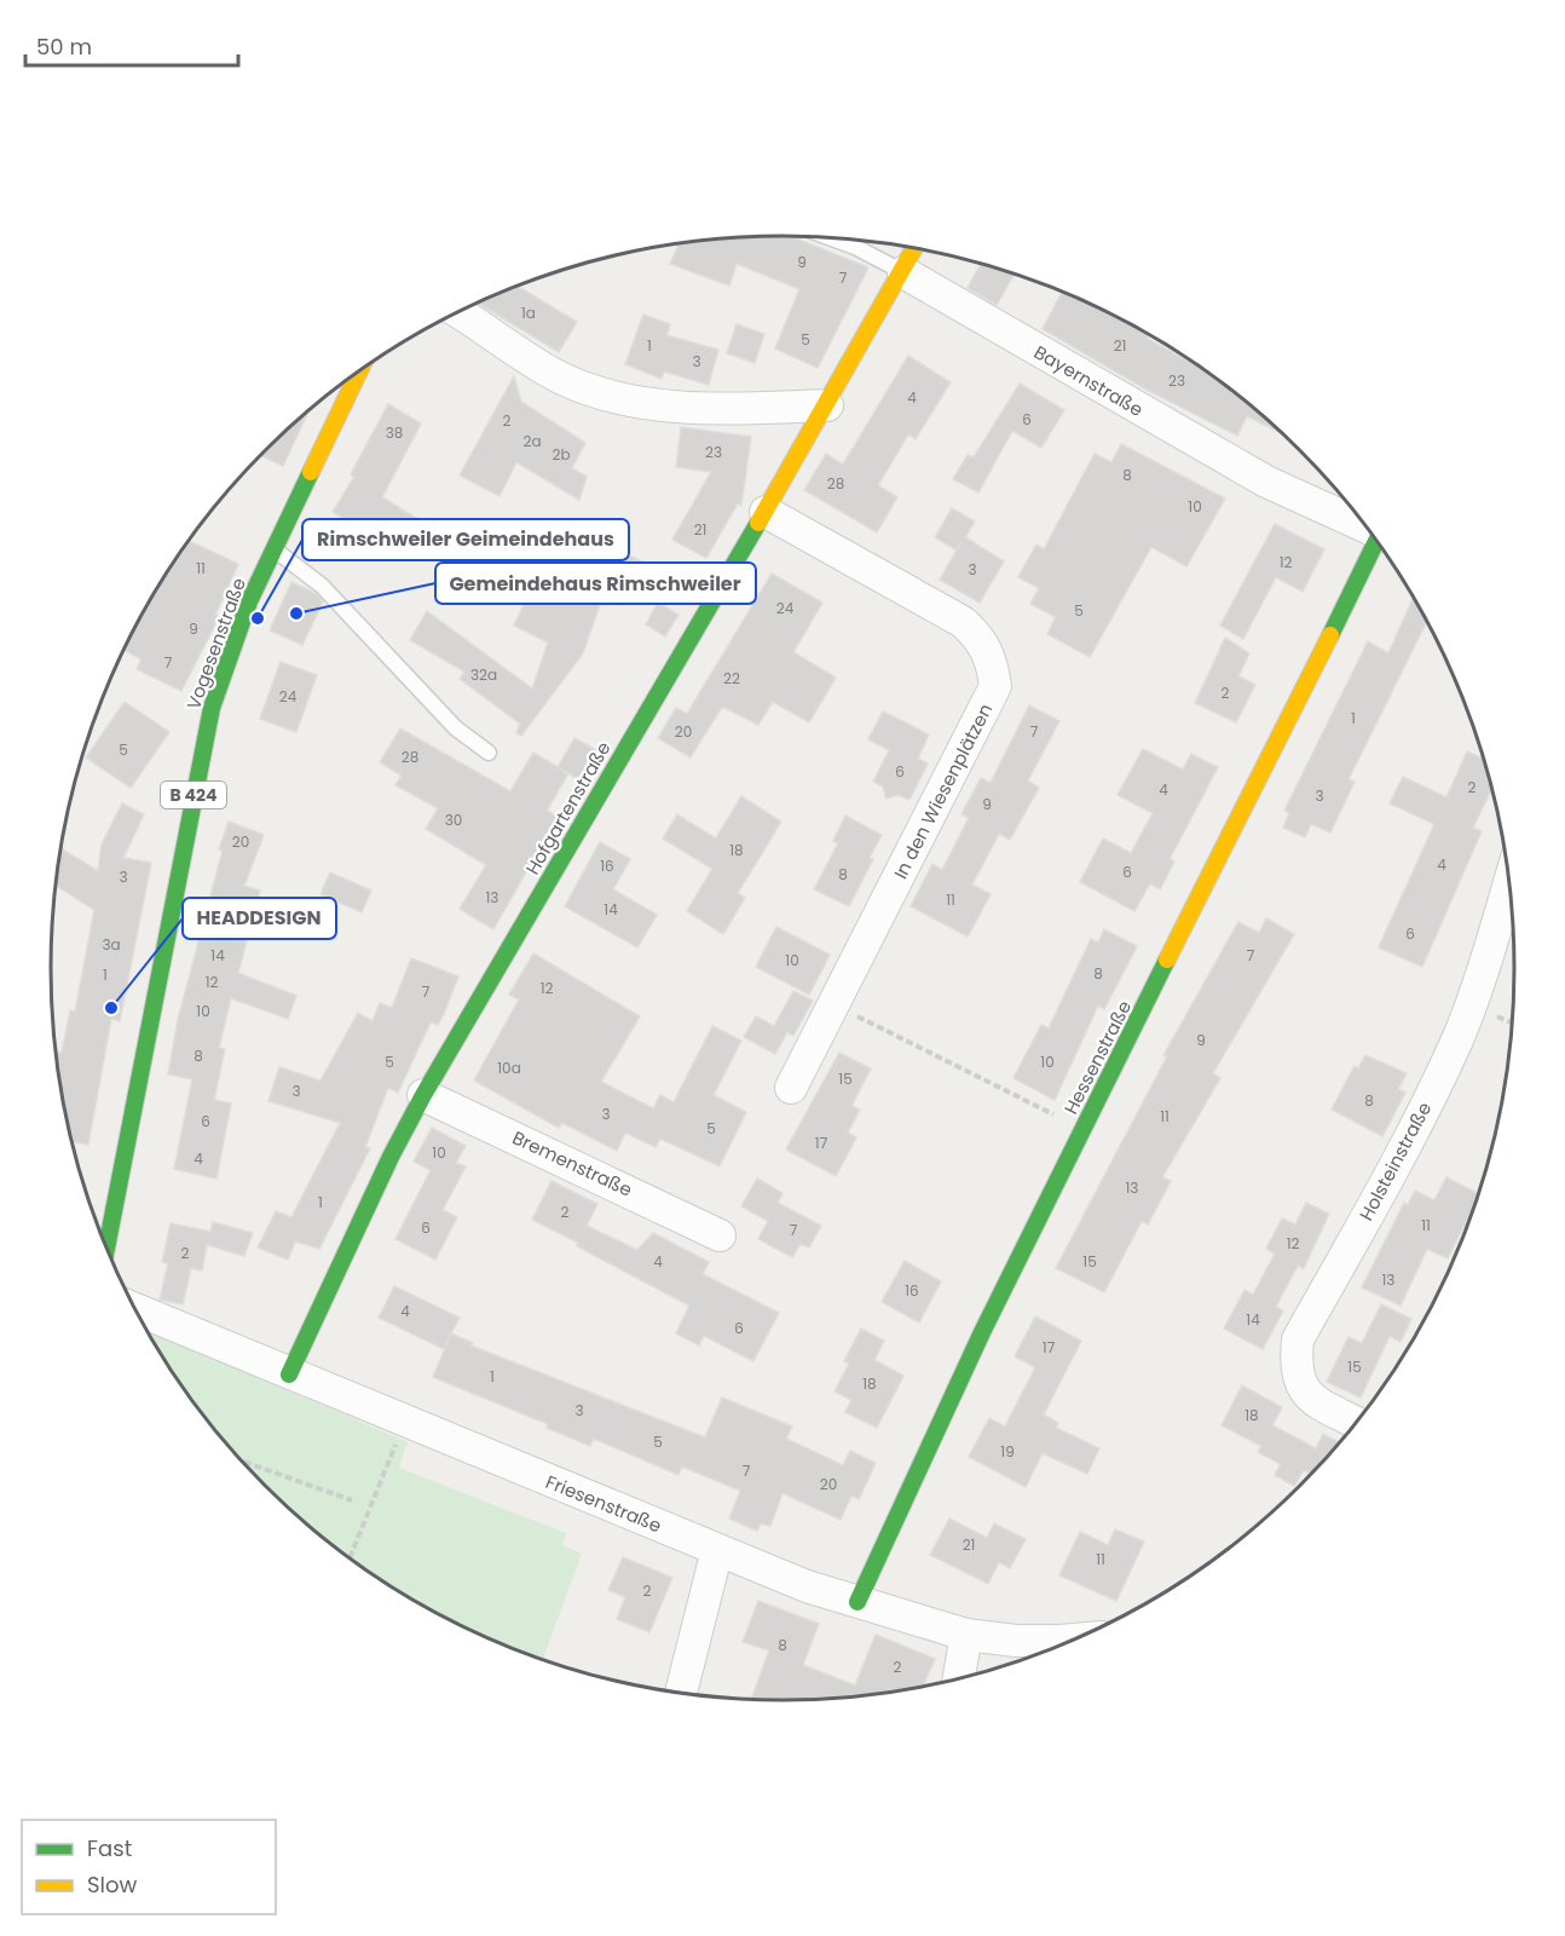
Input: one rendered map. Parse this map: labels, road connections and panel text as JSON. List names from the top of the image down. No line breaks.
{"streets":{"street":["Bayernstraße","Vogesenstraße","In den Wiesenplätzen","B 424","Hofgartenstraße","Hessenstraße","Holsteinstraße","Bremenstraße","Friesenstraße"]},"crossings":[["Bayernstraße","Hofgartenstraße"],["In den Wiesenplätzen","Hofgartenstraße"],["Hofgartenstraße","Bremenstraße"],["Hofgartenstraße","Friesenstraße"],["Hessenstraße","Friesenstraße"]],"places":["Gemeindehaus Rimschweiler","Rimschweiler Geimeindehaus","HEADDESIGN"],"house_numbers":["9","7","1a","5","1","21","3","23","4","6","2","38","2a","23","2b","8","28","10","21","12","11","3","24","5","9","7","32a","22","2","24","1","20","7","5","28","6","2","4","3","9","30","20","18","4","16","6","8","3","13","11","14","6","3a","14","7","10","8","1","12","12","7","10","9","8","5","10","10a","15","3","8","3","11","6","5","17","10","4","13","1","2","11","6","7","12","2","4","15","13","16","4","14","6","17","15","1","18","3","18","5","19","7","20","21","11","2","8","2"],"legend":["Fast","Slow"],"scale_bar":"50 m"}
